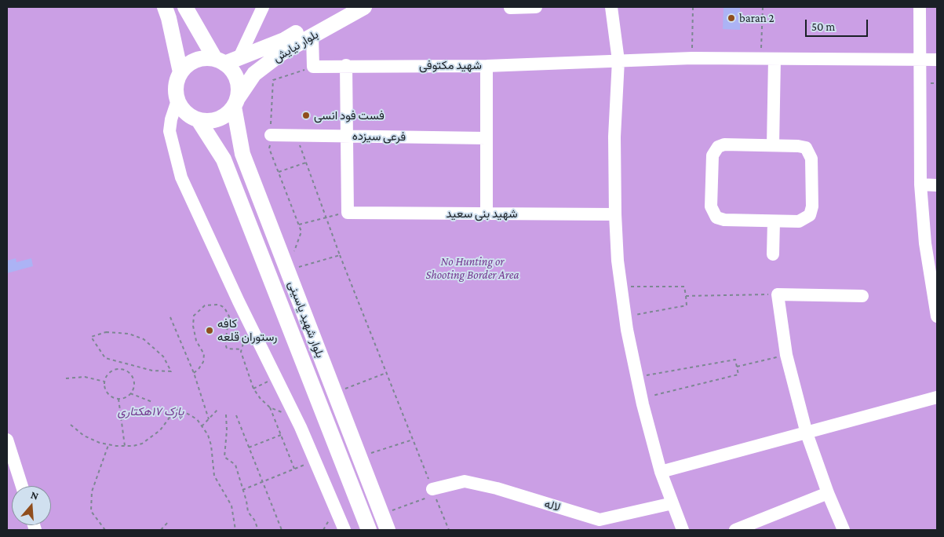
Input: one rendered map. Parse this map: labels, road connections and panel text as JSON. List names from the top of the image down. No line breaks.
{"streets":{"main road":["بلوار نیایش","بلوار شهید یاسینی"],"street":["شهید مکتوفی","فرعی سیزده","شهید بنی سعید","لاله"]},"crossings":[["بلوار نیایش","بلوار شهید یاسینی"]],"parks":["No Hunting or Shooting Border Area","پارک ۱۷هکتاری"],"places":["baran 2","فست فود انسی","کافه رستوران قلعه"],"scale_bar":"50 m","north":"top"}
